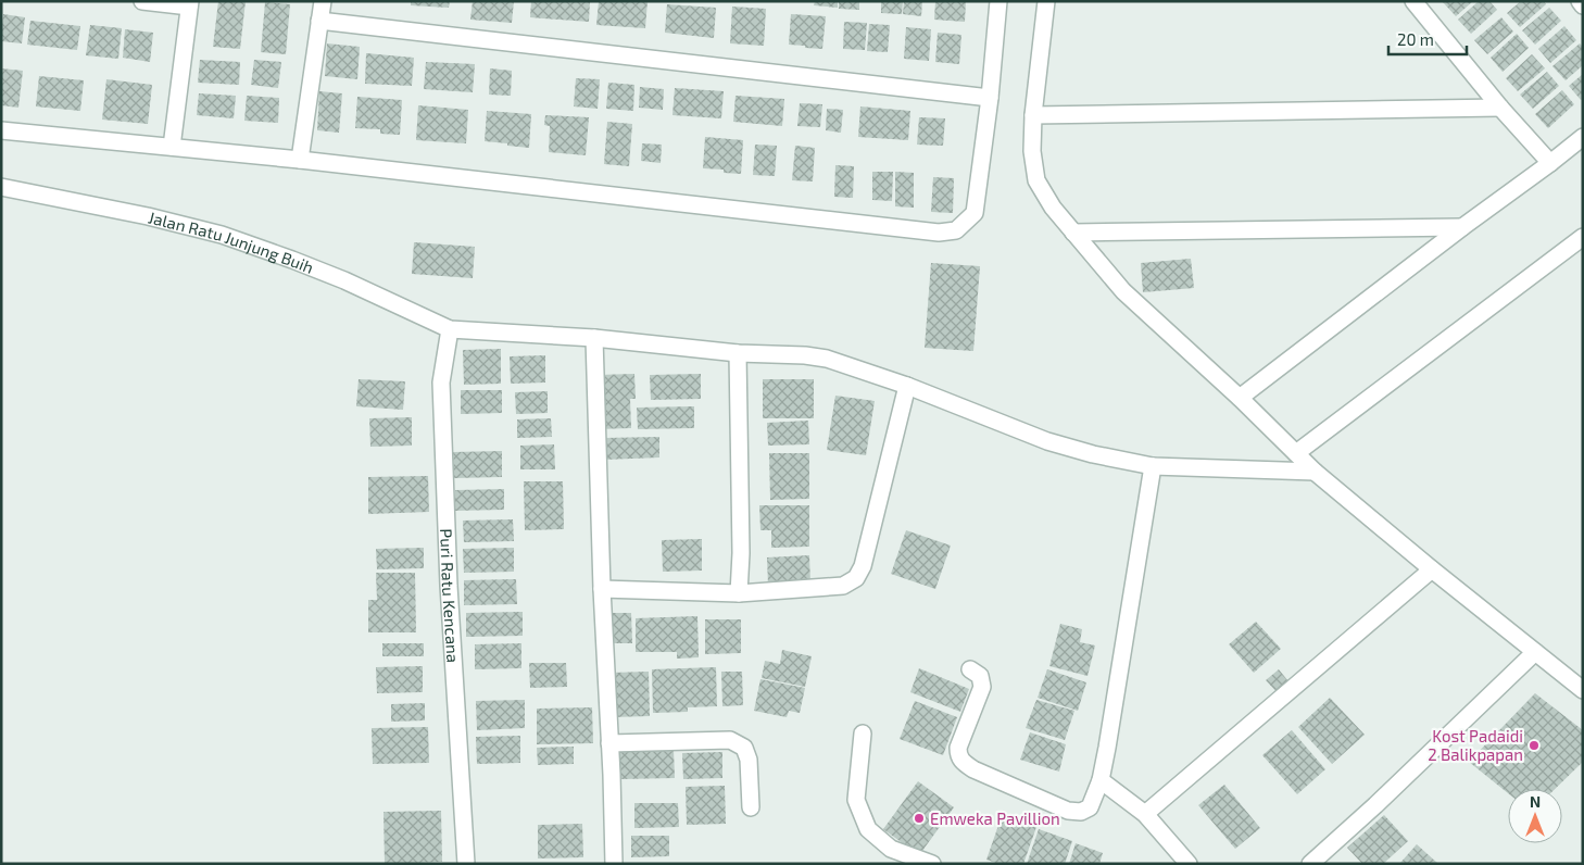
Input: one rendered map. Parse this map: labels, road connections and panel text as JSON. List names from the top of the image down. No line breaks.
{"streets":{"street":["Jalan Ratu Junjung Buih","Puri Ratu Kencana"]},"crossings":[["Jalan Ratu Junjung Buih","Puri Ratu Kencana"]],"places":["Kost Padaidi 2 Balikpapan","Emweka Pavillion"],"scale_bar":"20 m","north":"top"}
